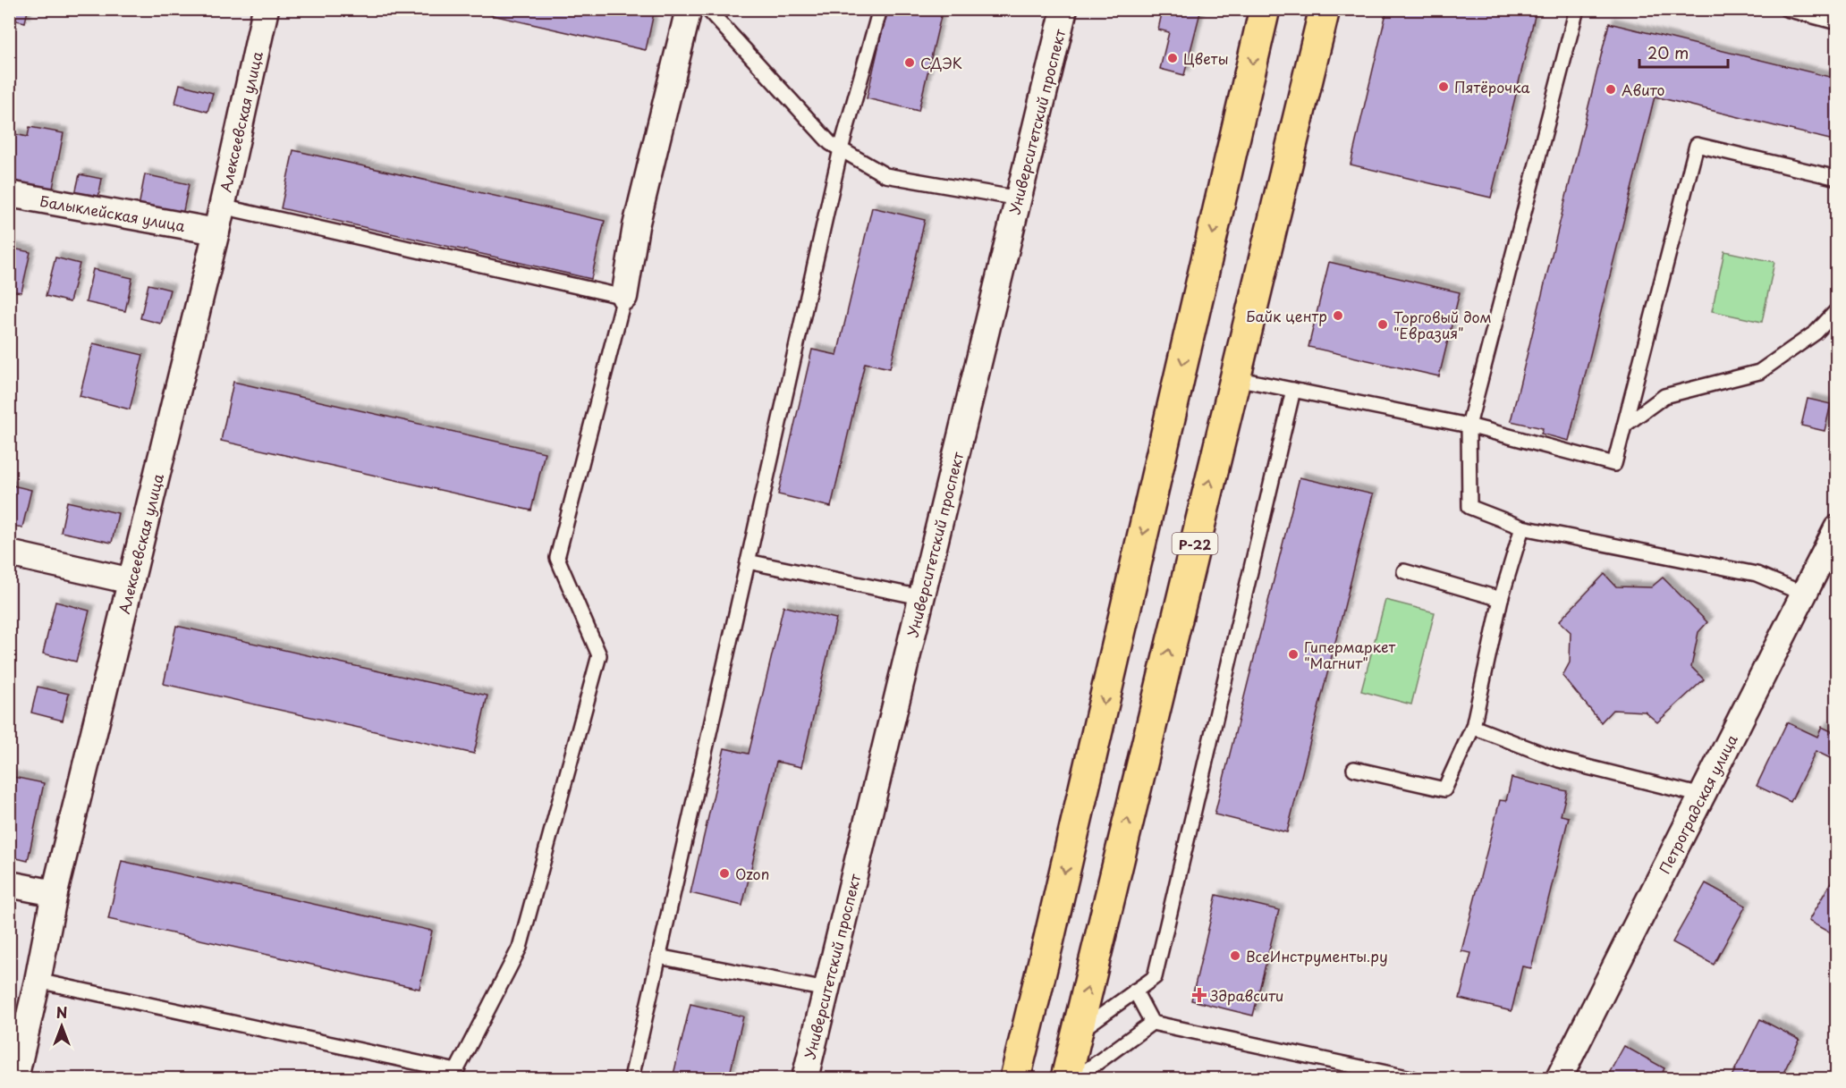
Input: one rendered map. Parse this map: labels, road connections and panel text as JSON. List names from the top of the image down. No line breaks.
{"streets":{"highway":["Р-22"],"street":["Алексеевская улица","Университетский проспект","Балыклейская улица","Петроградская улица"]},"crossings":[["Алексеевская улица","Балыклейская улица"]],"places":{"other":["Цветы","СДЭК","Пятёрочка","Авито","Байк центр","Торговый дом \"Евразия\"","Гипермаркет \"Магнит\"","Ozon","ВсеИнструменты.ру"],"health":["Здравсити"]},"scale_bar":"20 m","north":"top"}
